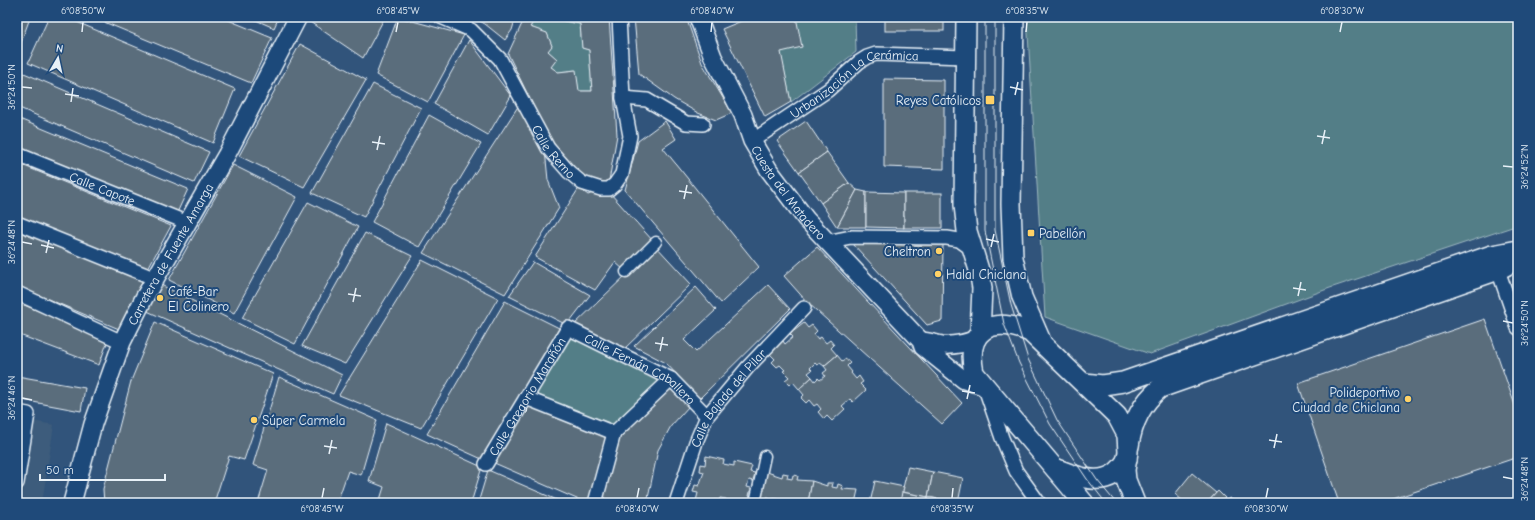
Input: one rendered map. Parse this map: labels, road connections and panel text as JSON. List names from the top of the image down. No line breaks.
{"streets":{"street":["Urbanización La Cerámica","Calle Remo","Calle Capote","Cuesta del Matadero","Carretera de Fuente Amarga","Calle Fernán Caballero","Calle Gregorio Marañón","Calle Bajada del Pilar"]},"crossings":[["Urbanización La Cerámica","Cuesta del Matadero"],["Calle Capote","Carretera de Fuente Amarga"],["Calle Fernán Caballero","Calle Gregorio Marañón"],["Calle Fernán Caballero","Calle Bajada del Pilar"]],"places":{"transit":["Reyes Católicos","Pabellón"],"other":["Cheltron","Halal Chiclana","Café-Bar El Colinero","Polideportivo Ciudad de Chiclana","Súper Carmela"]},"scale_bar":"50 m","north":"top","coordinates":["6°08'50\"W","6°08'45\"W","6°08'40\"W","6°08'35\"W","6°08'30\"W","36°24'50\"N","36°24'52\"N","36°24'48\"N","36°24'46\"N"]}
